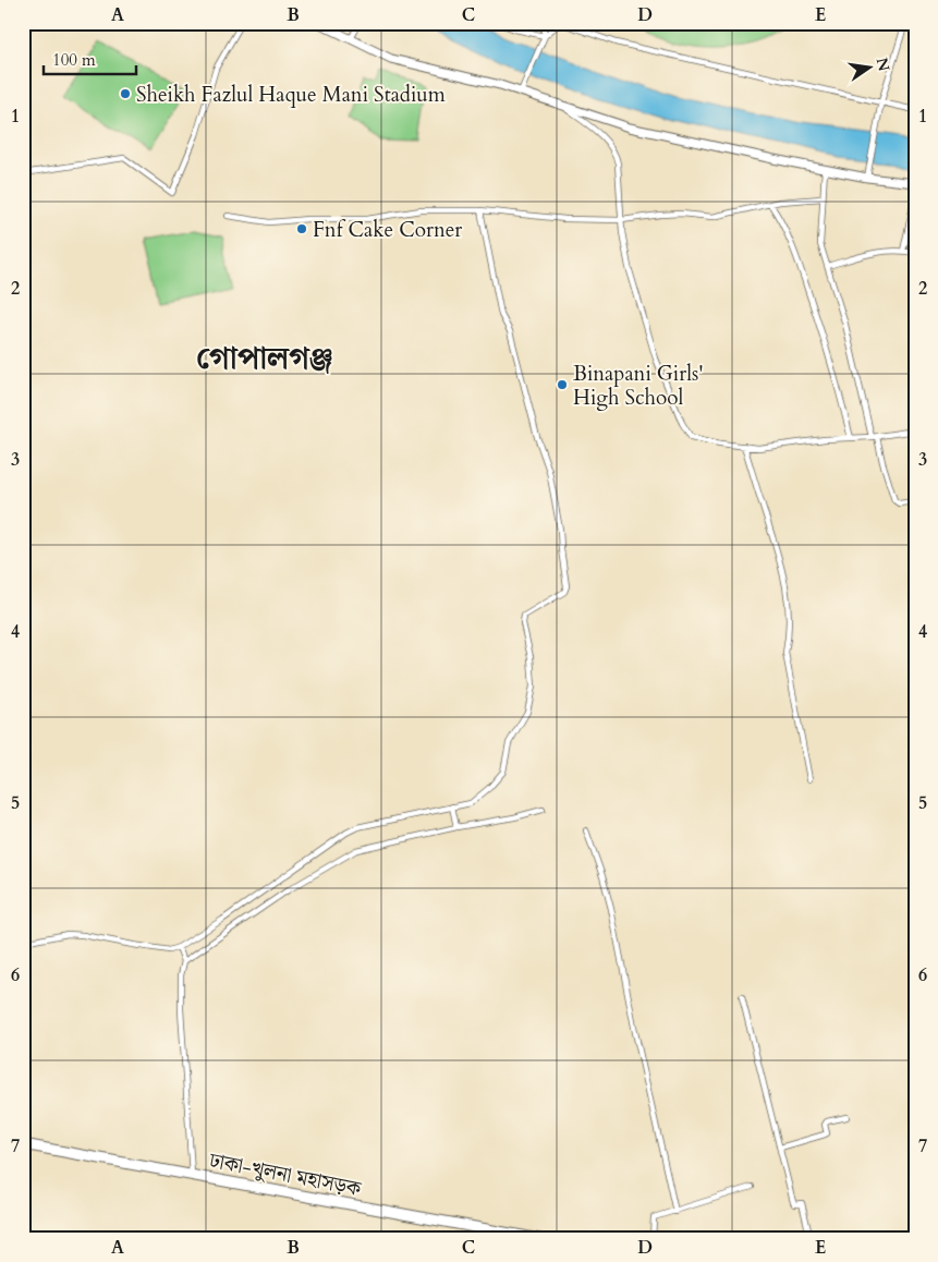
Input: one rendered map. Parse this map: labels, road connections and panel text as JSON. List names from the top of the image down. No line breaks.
{"streets":{"highway":["ঢাকা-খুলনা মহাসড়ক"]},"districts":["গোপালগঞ্জ"],"places":["Sheikh Fazlul Haque Mani Stadium","Fnf Cake Corner","Binapani Girls' High School"],"scale_bar":"100 m","north":"right","grid":{"columns":["A","B","C","D","E"],"rows":["1","2","3","4","5","6","7"]}}
